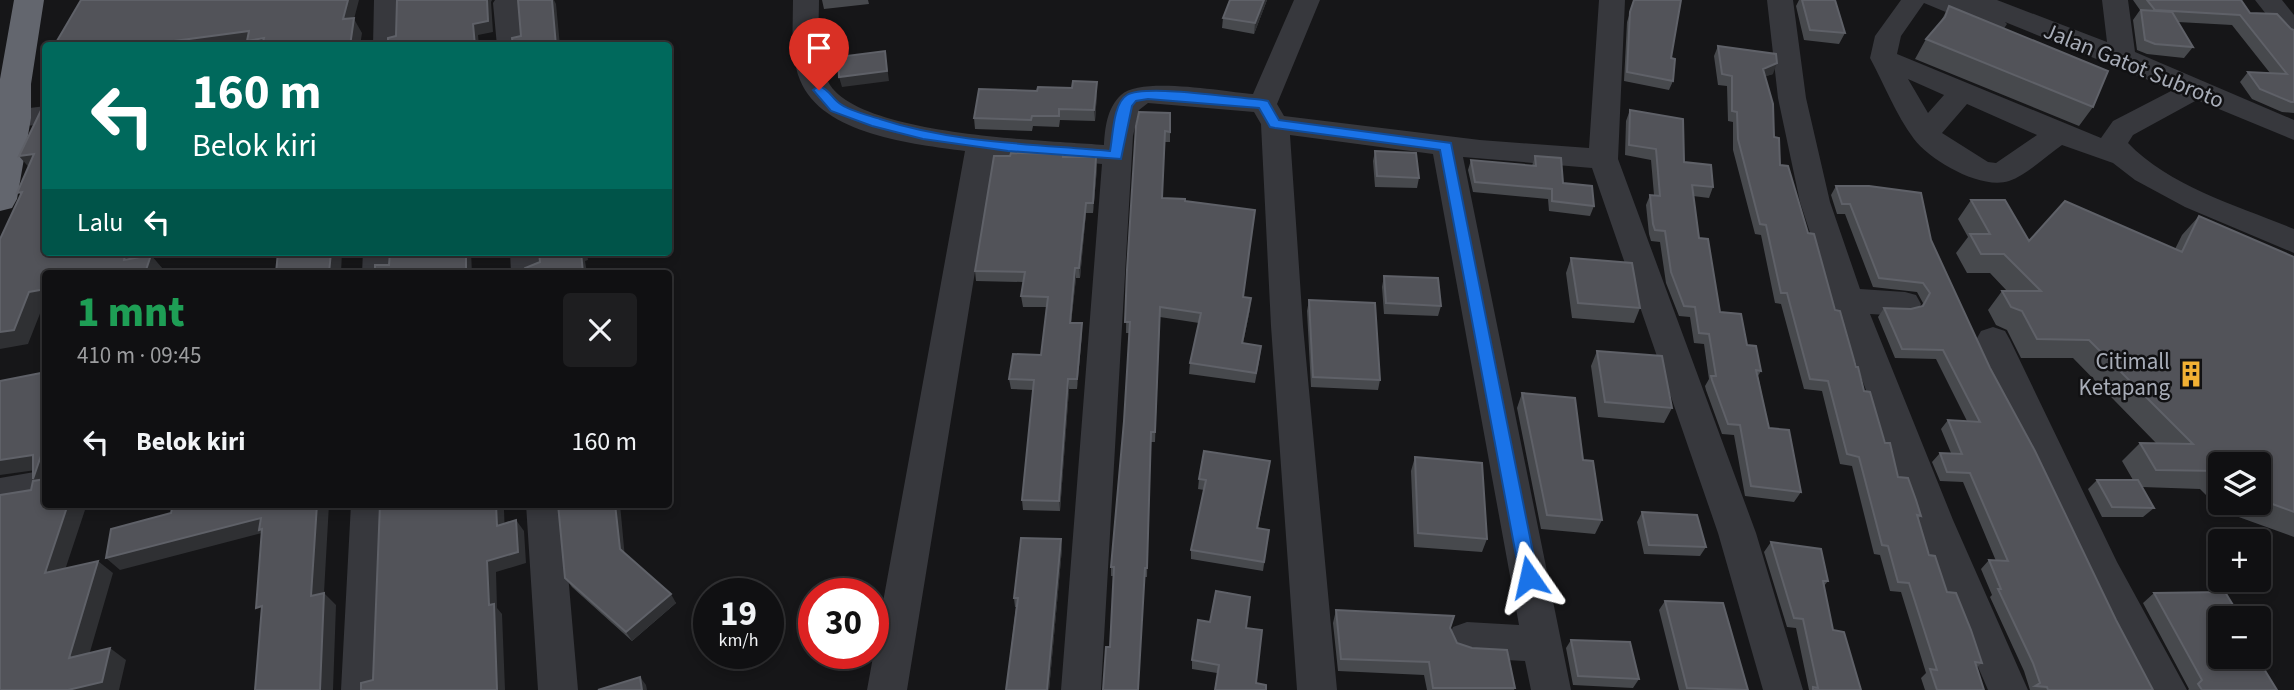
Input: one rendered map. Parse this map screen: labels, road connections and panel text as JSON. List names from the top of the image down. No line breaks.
{"streets":{"street":["Jalan Gatot Subroto"]},"places":{"building":["Citimall Ketapang"]},"page":{"turn":["160 m","Belok kiri"],"then":"Lalu","heading":["1 mnt","410 m · 09:45"],"list":[{"name":"Belok kiri","value":"160 m"}],"map_buttons":["+","−"],"speed":"19 km/h","limit":"30"}}
